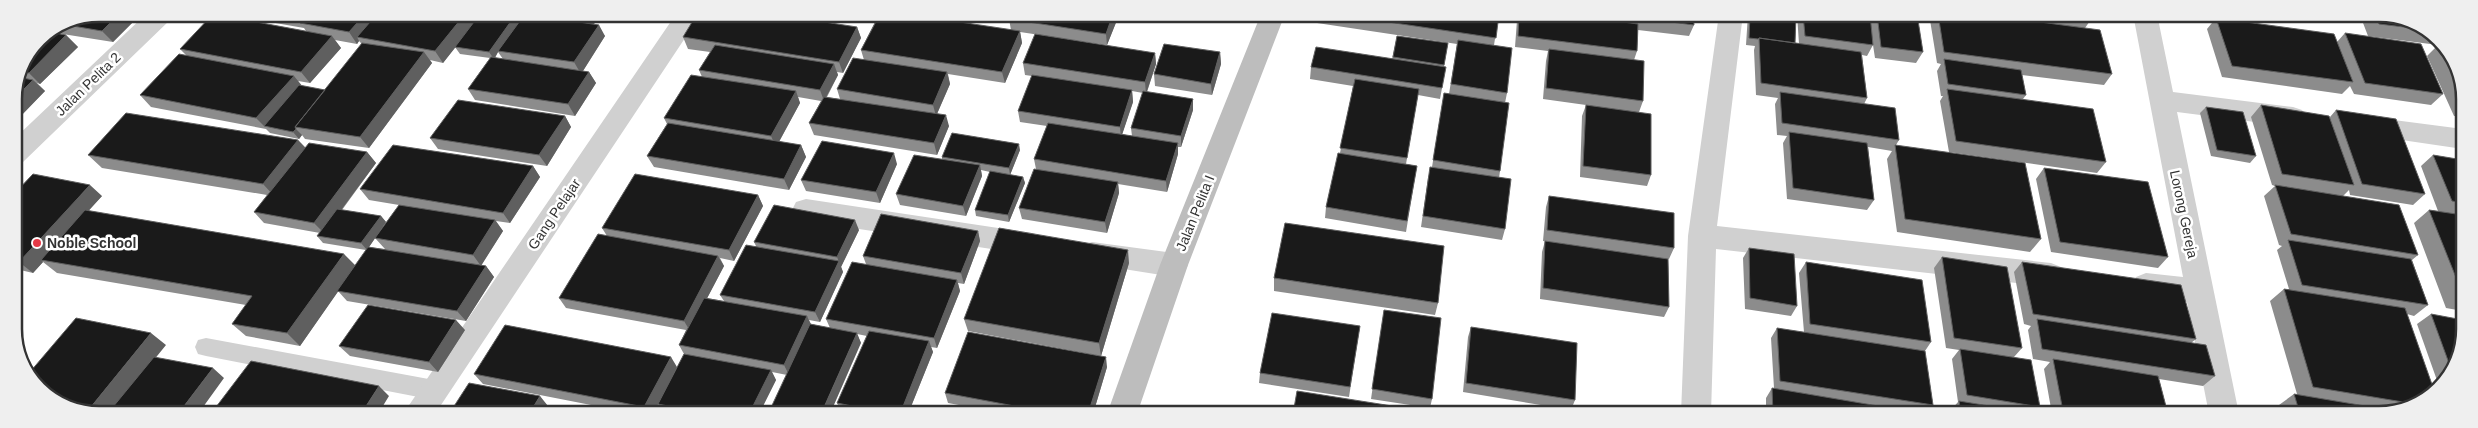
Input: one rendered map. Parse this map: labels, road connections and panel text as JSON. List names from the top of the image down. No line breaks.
{"streets":{"street":["Jalan Pelita 2","Jalan Pelita I","Gang Pelajar","Lorong Gereja"]},"places":["Noble School"]}
